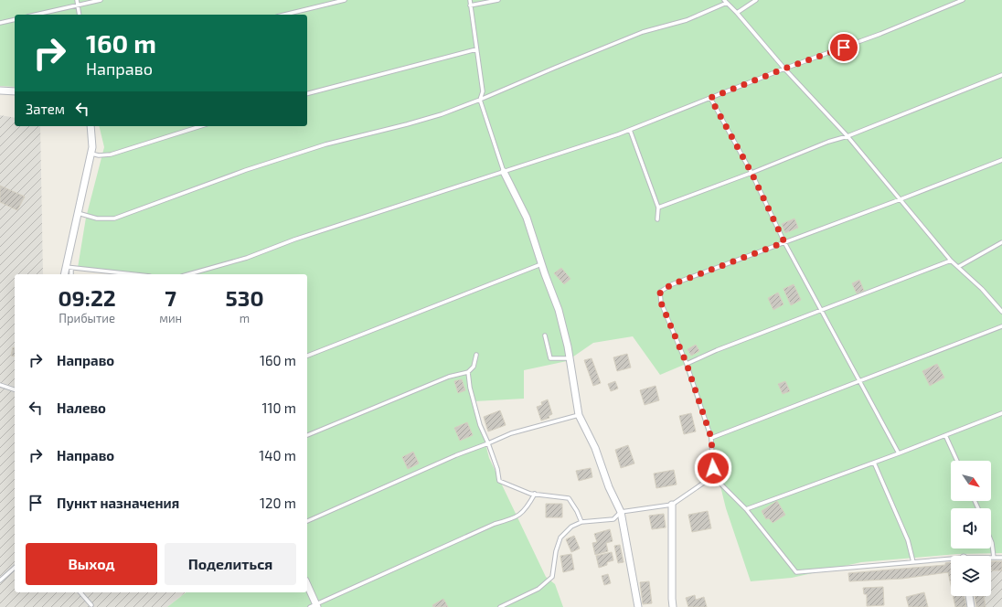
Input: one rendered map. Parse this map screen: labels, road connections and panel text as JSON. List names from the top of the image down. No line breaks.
{"north":"bottom right","page":{"turn":["160 m","Направо"],"then":"Затем","eta":["09:22","Прибытие","7","мин","530","m"],"list":[{"name":"Направо","value":"160 m"},{"name":"Налево","value":"110 m"},{"name":"Направо","value":"140 m"},{"name":"Пункт назначения","value":"120 m"}],"buttons":["Выход","Поделиться"]}}
